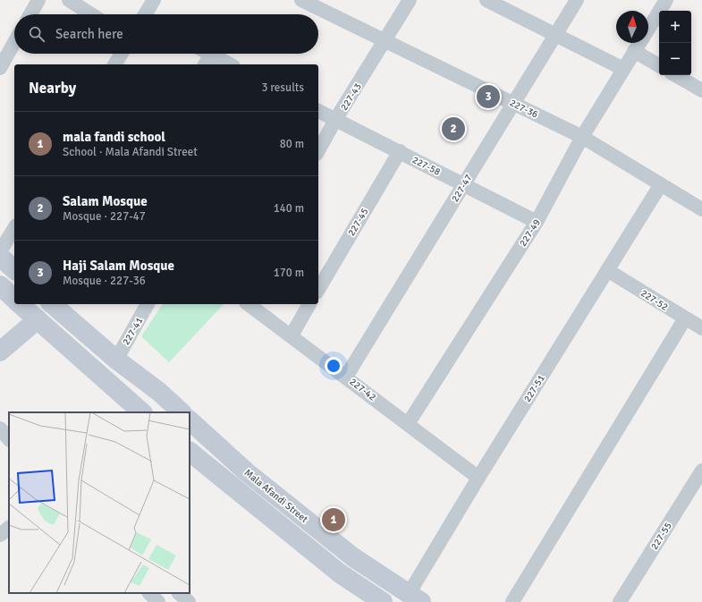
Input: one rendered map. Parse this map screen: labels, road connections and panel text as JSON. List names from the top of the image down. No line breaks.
{"streets":{"main road":["Mala Afandi Street"],"street":["227-43","227-36","227-58","227-47","227-45","227-49","227-52","227-41","227-51","227-42","227-55"]},"crossings":[["227-43","227-36"],["227-43","227-58"],["227-36","227-47"],["227-36","227-49"],["227-36","227-51"],["227-58","227-47"],["227-58","227-45"],["227-58","227-49"],["227-47","227-42"],["227-49","227-42"],["227-52","227-51"],["227-51","227-42"],["227-51","Mala Afandi Street"]],"north":"top","page":{"map_buttons":["+","−"],"search":"Search here","heading":["Nearby","3 results"],"pins":["3","2","1"],"list":[{"mark":"1","name":"mala fandi school","note":"School · Mala Afandi Street","value":"80 m"},{"mark":"2","name":"Salam Mosque","note":"Mosque · 227-47","value":"140 m"},{"mark":"3","name":"Haji Salam Mosque","note":"Mosque · 227-36","value":"170 m"}]}}
